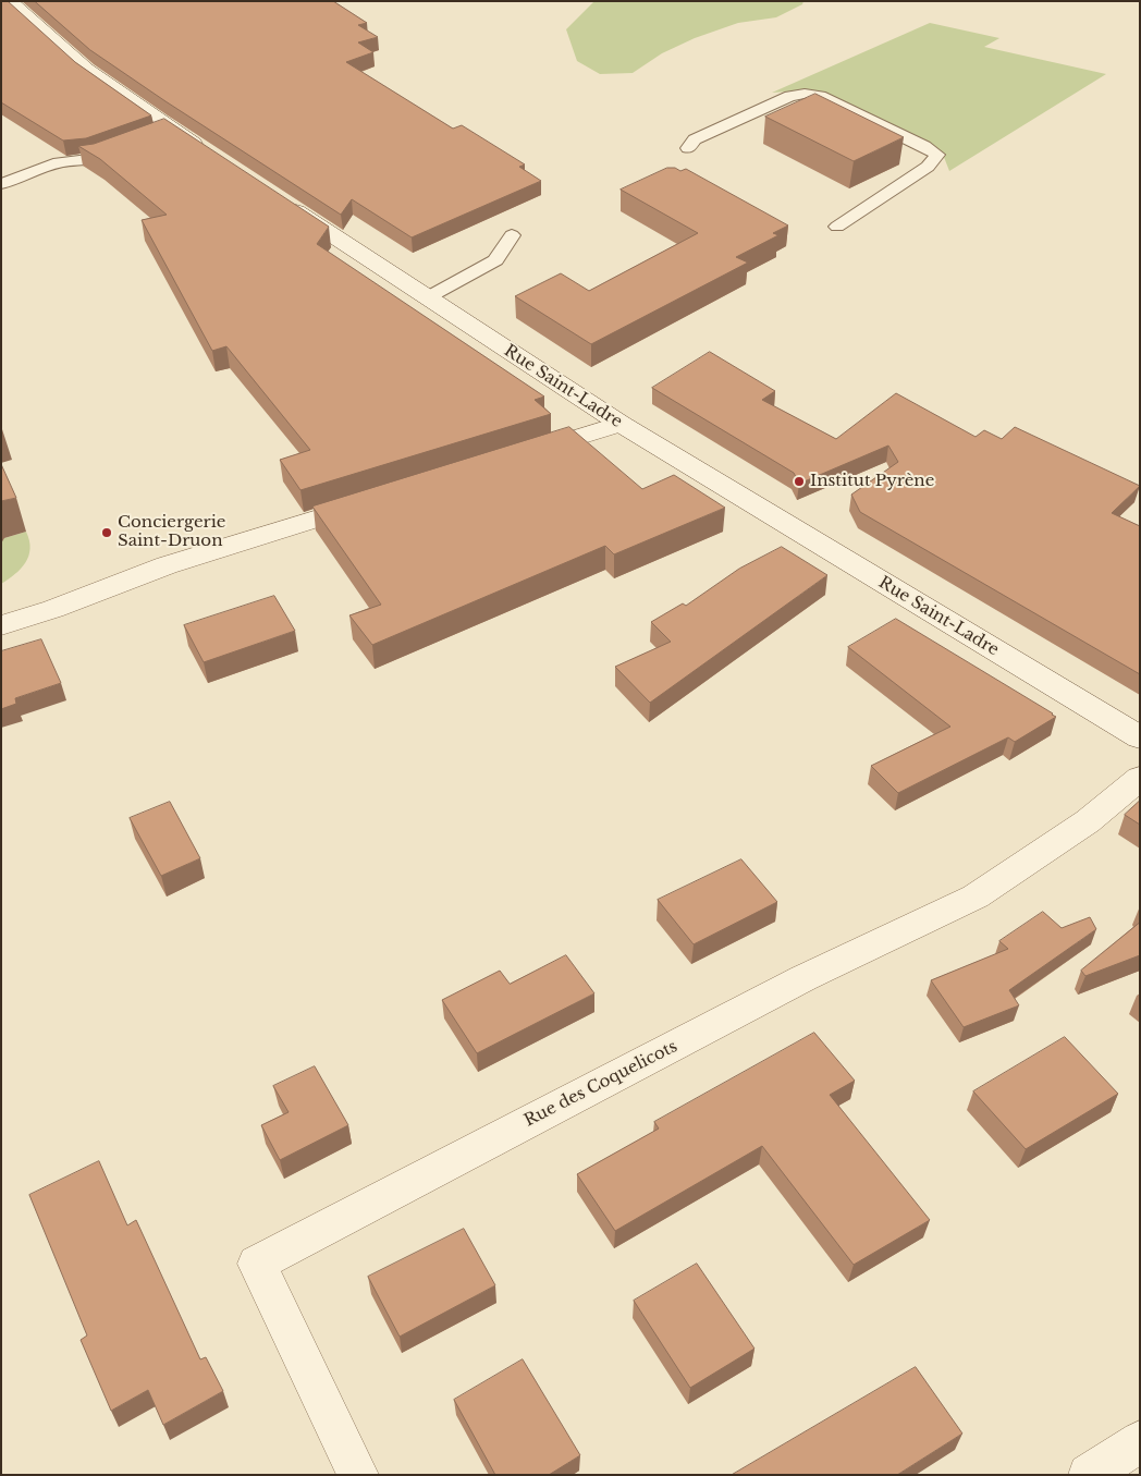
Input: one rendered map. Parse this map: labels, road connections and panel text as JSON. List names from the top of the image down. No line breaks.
{"streets":{"street":["Rue Saint-Ladre","Rue des Coquelicots"]},"places":["Institut Pyrène","Conciergerie Saint-Druon"]}
